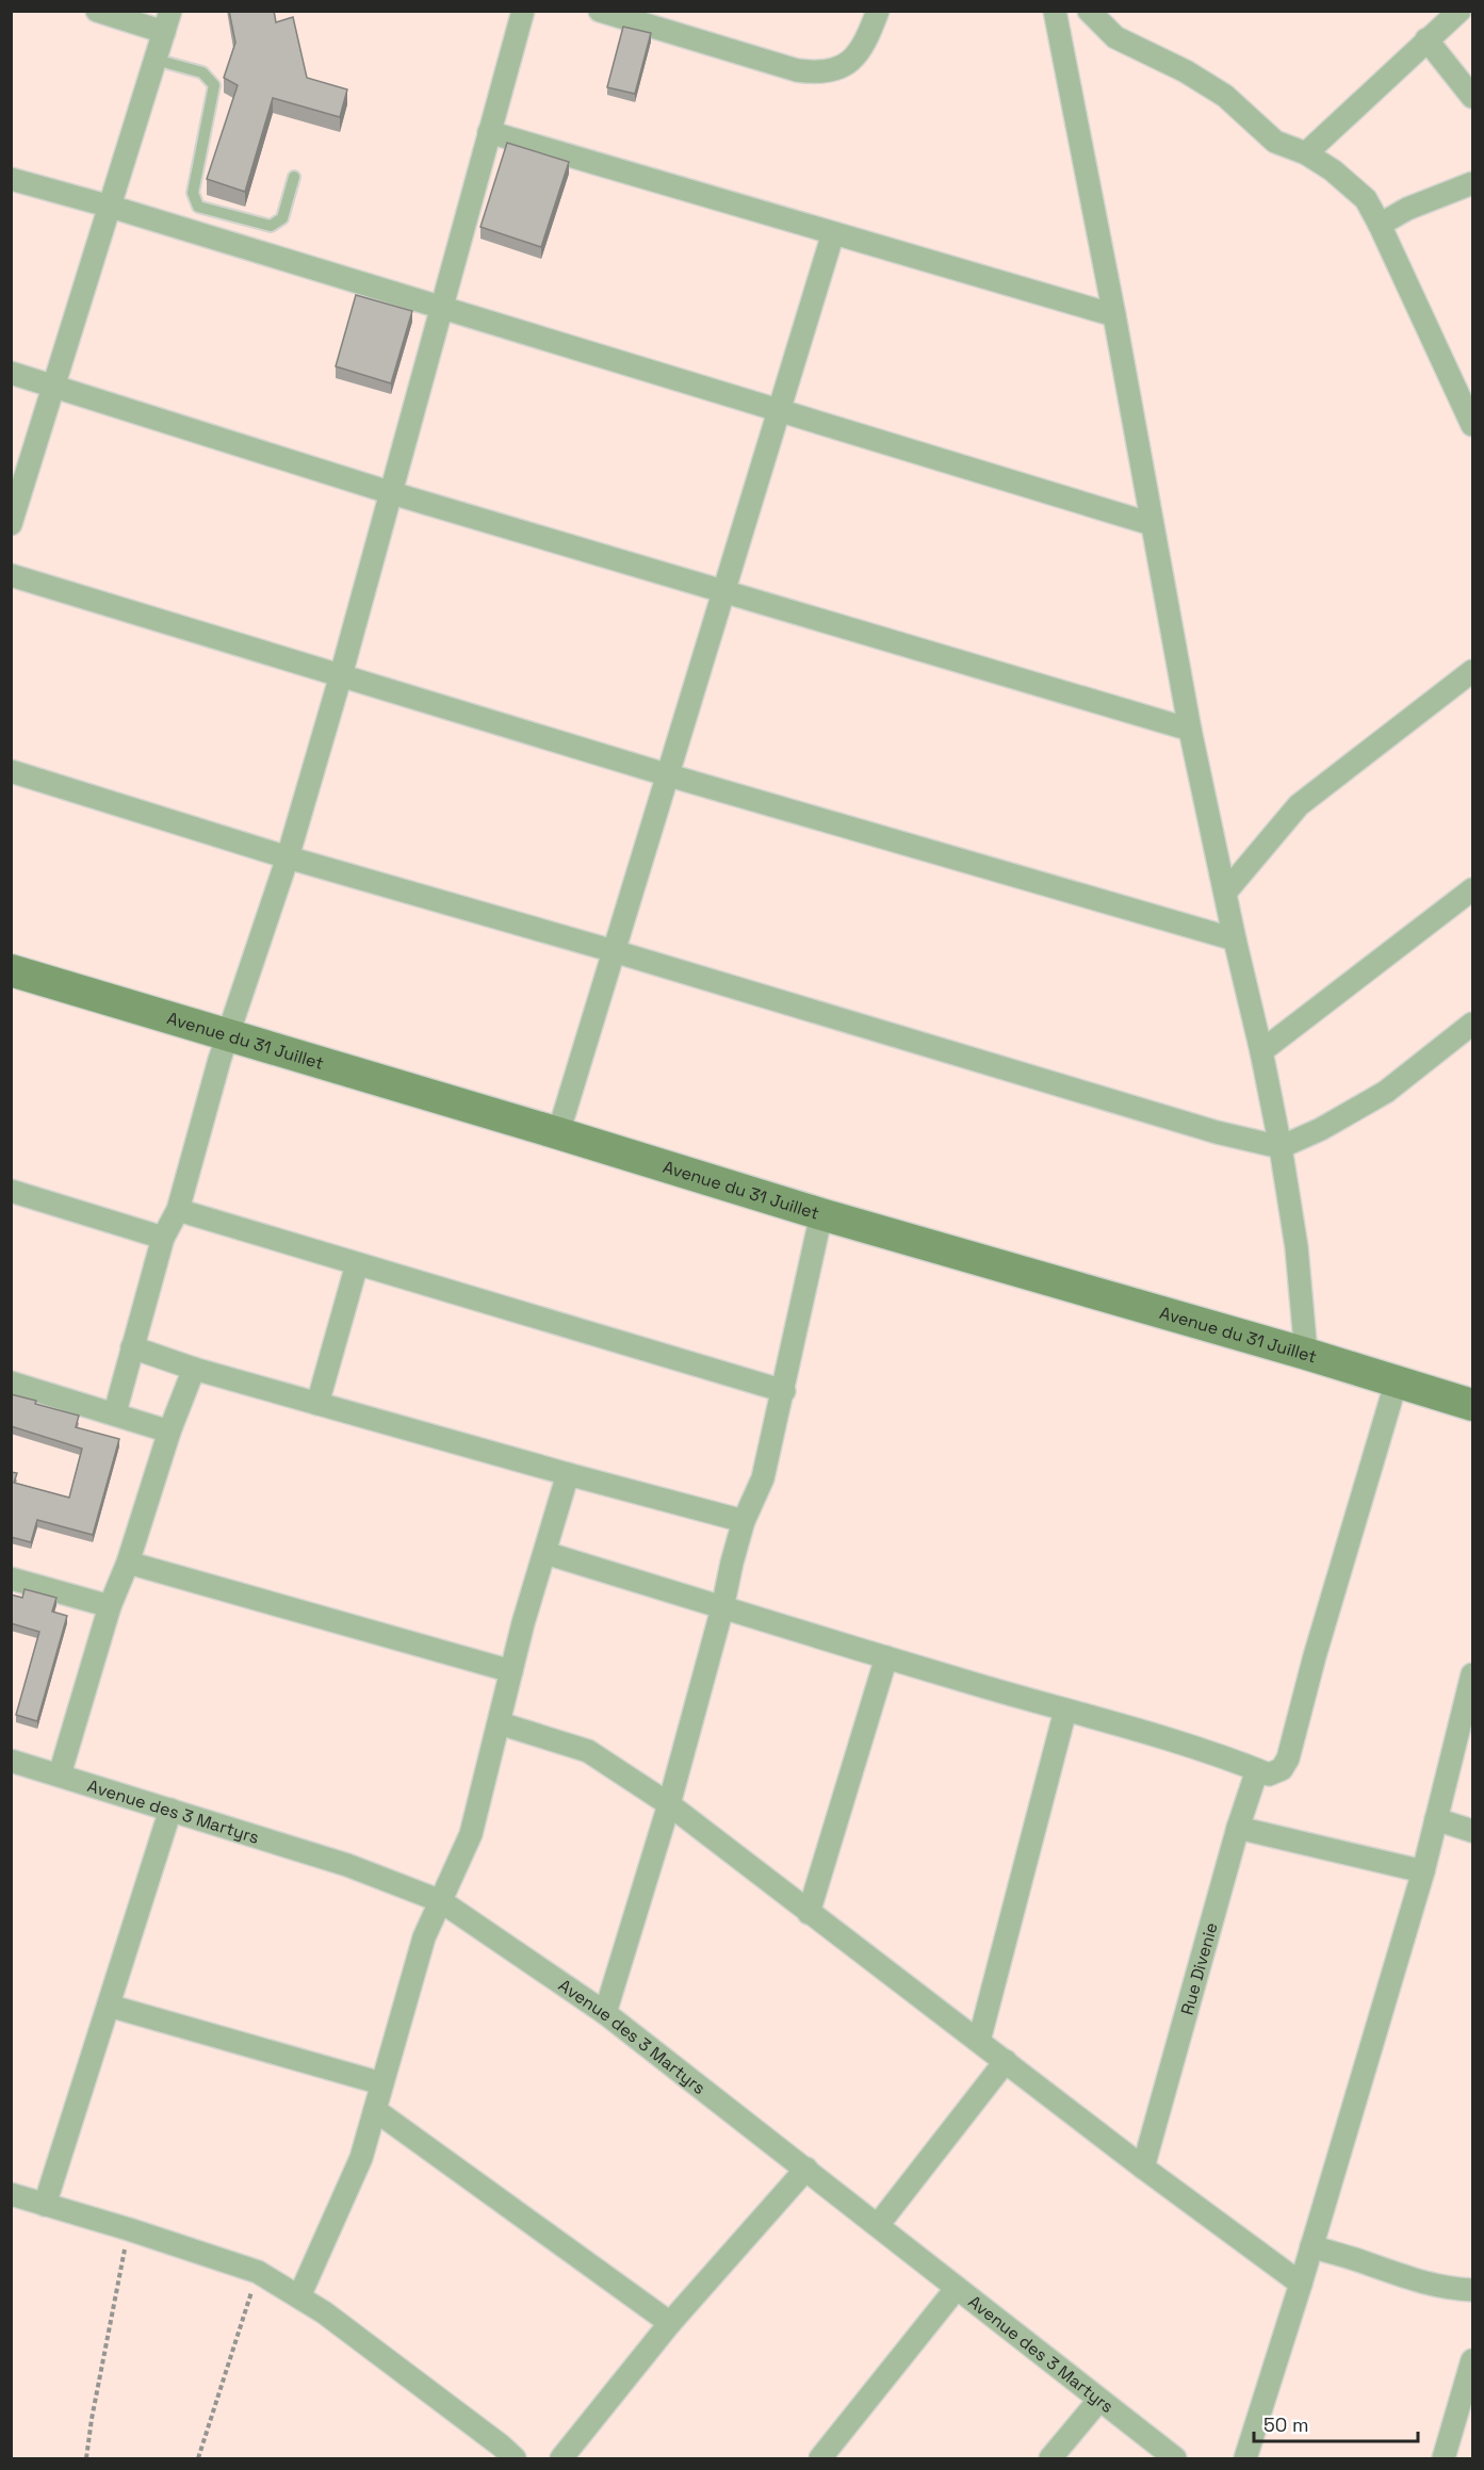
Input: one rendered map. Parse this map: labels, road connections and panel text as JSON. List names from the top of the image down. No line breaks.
{"streets":{"street":["Avenue du 31 Juillet","Avenue des 3 Martyrs","Rue Divenie"]},"scale_bar":"50 m"}
